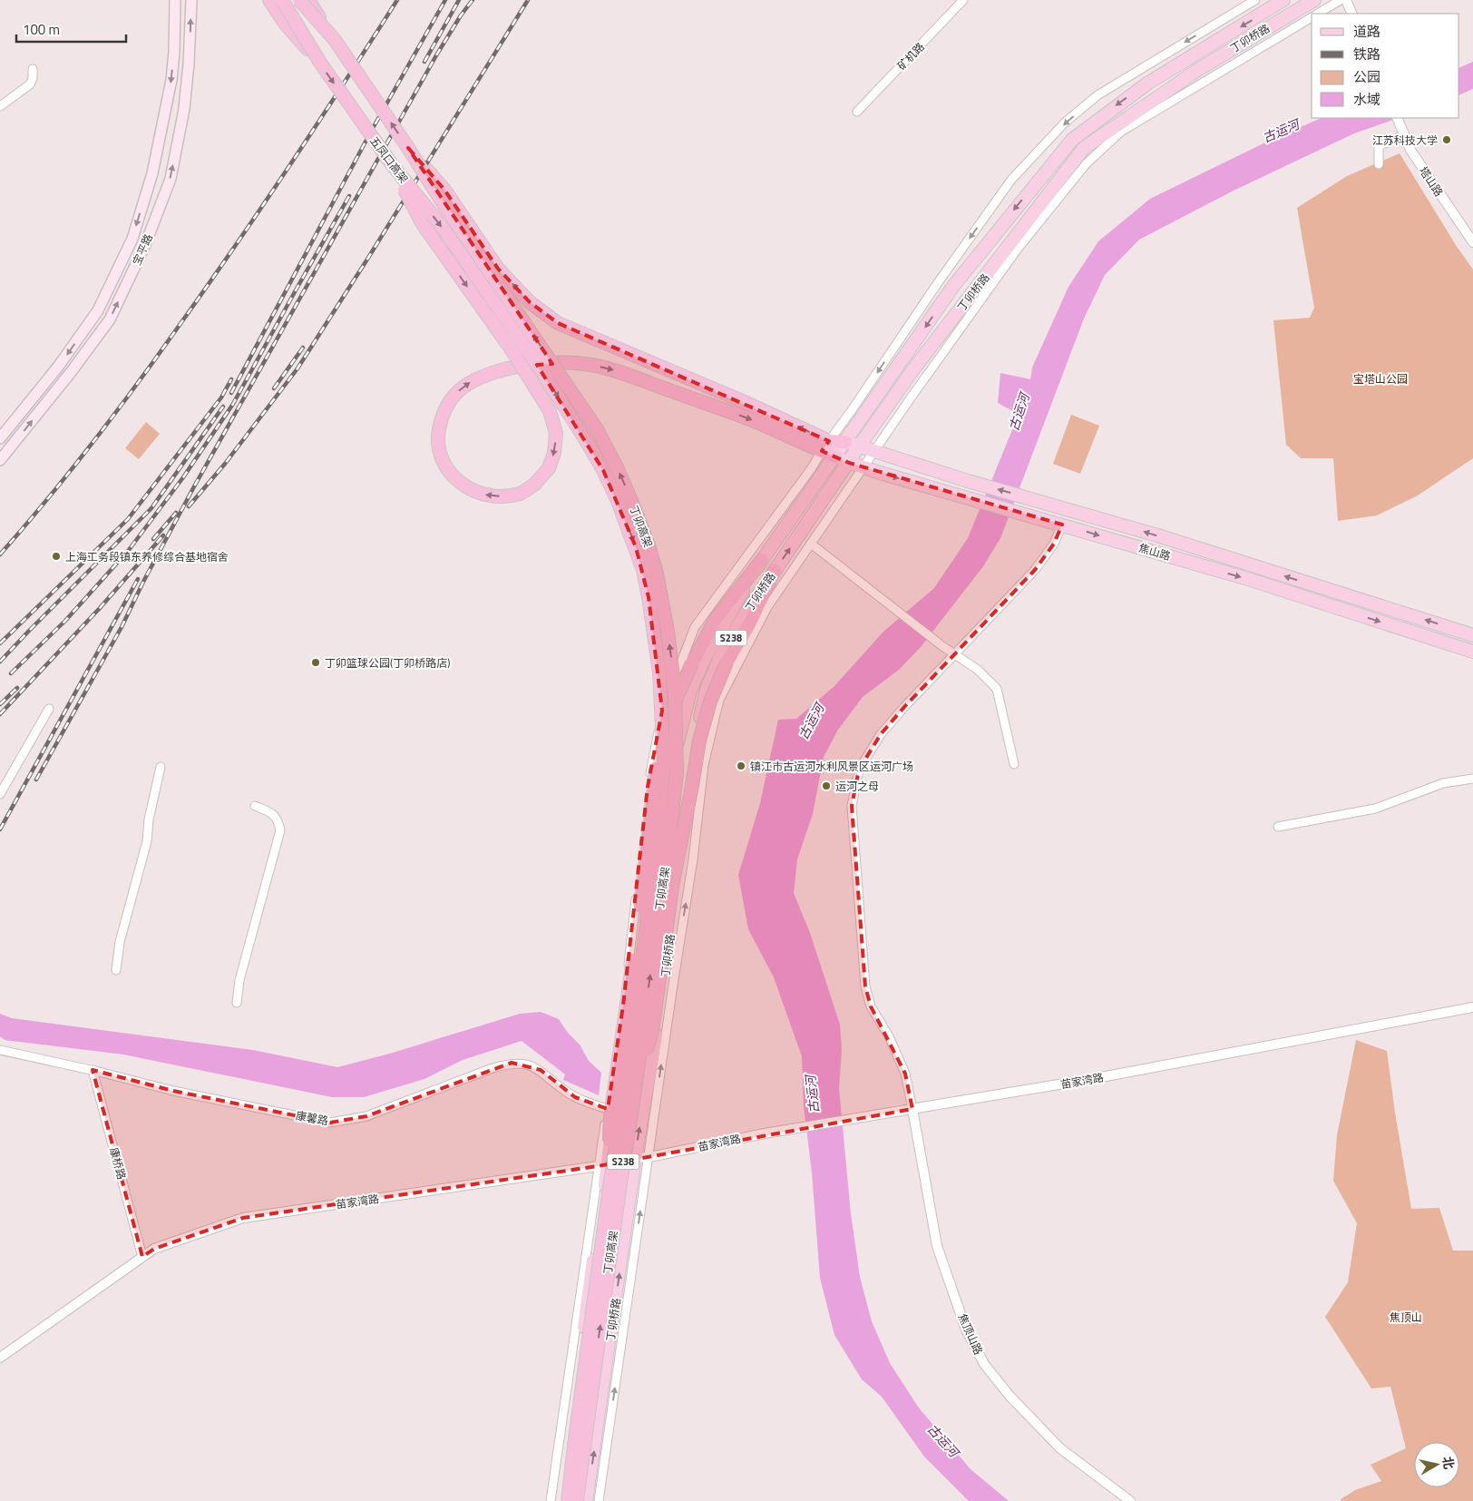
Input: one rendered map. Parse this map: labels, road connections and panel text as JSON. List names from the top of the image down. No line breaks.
{"streets":{"highway":["五凤口高架","丁卯高架","S238"],"main road":["丁卯桥路","宝平路","焦山路"],"street":["矿机路","塔山路","苗家湾路","康馨路","康桥路","焦顶山路"]},"crossings":[["丁卯桥路","焦山路"],["丁卯桥路","苗家湾路"],["五凤口高架","丁卯高架"],["苗家湾路","康桥路"],["苗家湾路","焦顶山路"],["康馨路","康桥路"]],"water":["古运河"],"parks":["宝塔山公园","焦顶山"],"places":["江苏科技大学","上海工务段镇东养修综合基地宿舍","丁卯篮球公园(丁卯桥路店)","镇江市古运河水利风景区运河广场","运河之母"],"legend":["道路","铁路","公园","水域"],"scale_bar":"100 m","north":"right"}
